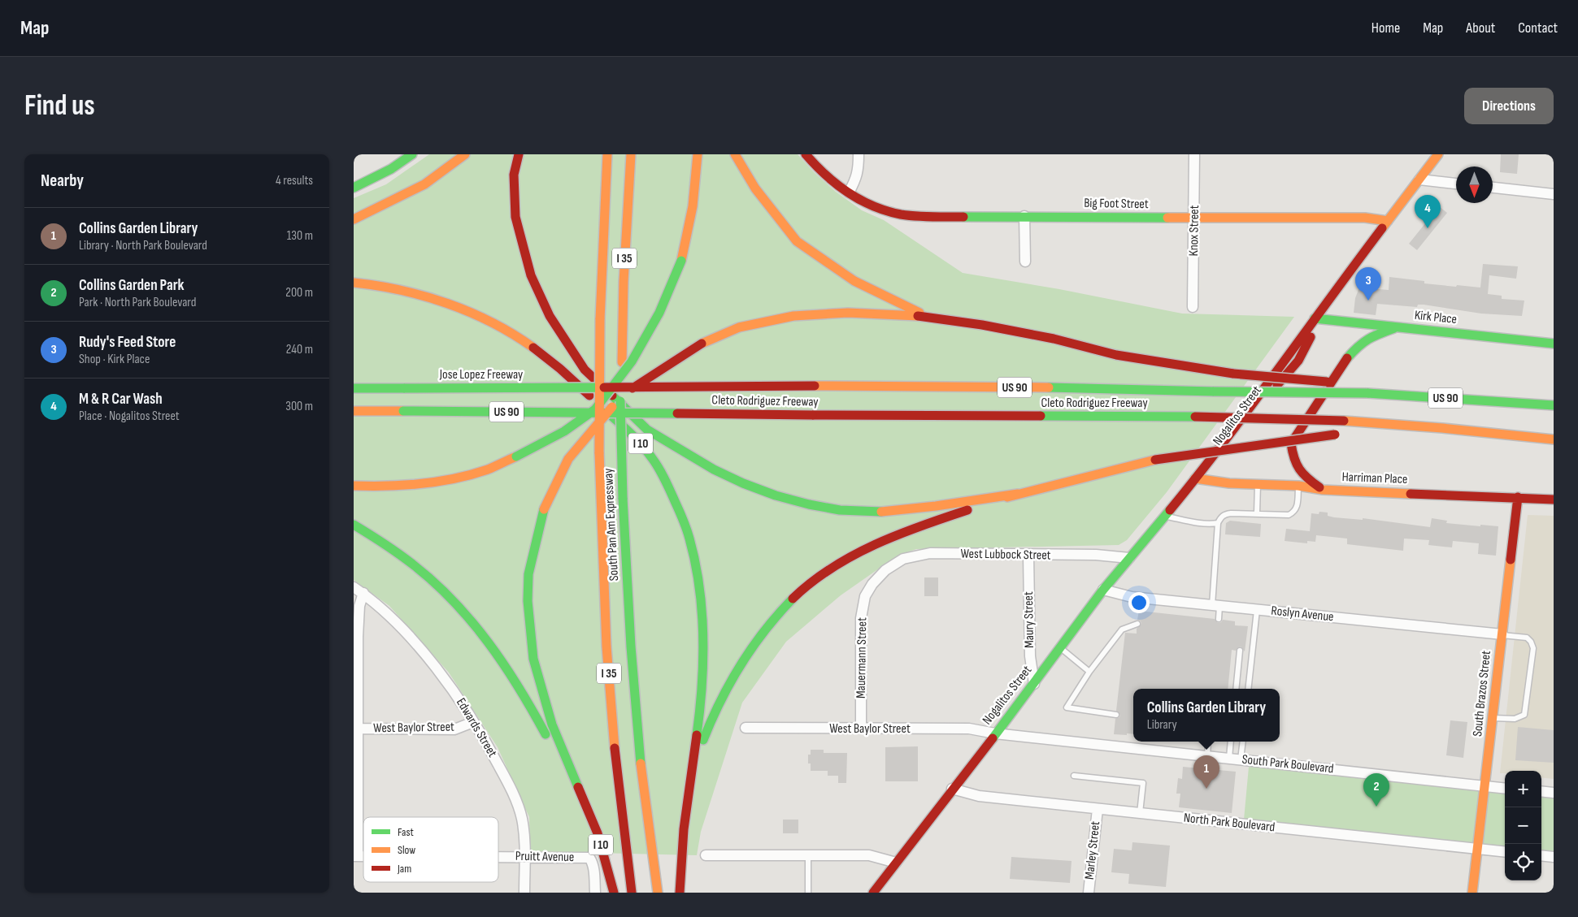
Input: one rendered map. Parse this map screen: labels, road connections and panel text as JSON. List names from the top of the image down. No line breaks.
{"streets":{"main road":["Big Foot Street","I 35","Kirk Place","Jose Lopez Freeway","US 90","Cleto Rodriguez Freeway","Nogalitos Street","I 10","Harriman Place","South Pan Am Expressway","South Brazos Street"],"street":["Knox Street","West Lubbock Street","Roslyn Avenue","Maury Street","Mauermann Street","West Baylor Street","Edwards Street","South Park Boulevard","North Park Boulevard","Marley Street","Pruitt Avenue"]},"crossings":[["Big Foot Street","Knox Street"],["Big Foot Street","Nogalitos Street"],["Kirk Place","Nogalitos Street"],["Jose Lopez Freeway","Cleto Rodriguez Freeway"],["Nogalitos Street","Harriman Place"],["Nogalitos Street","West Lubbock Street"],["Nogalitos Street","Roslyn Avenue"],["Nogalitos Street","Maury Street"],["Nogalitos Street","West Baylor Street"],["Nogalitos Street","South Park Boulevard"],["Nogalitos Street","North Park Boulevard"],["Harriman Place","South Brazos Street"],["West Lubbock Street","Maury Street"],["West Lubbock Street","Mauermann Street"],["Roslyn Avenue","South Brazos Street"],["Mauermann Street","West Baylor Street"],["South Brazos Street","South Park Boulevard"],["South Brazos Street","North Park Boulevard"],["West Baylor Street","Edwards Street"],["West Baylor Street","South Park Boulevard"],["Edwards Street","Pruitt Avenue"],["North Park Boulevard","Marley Street"]],"legend":["Fast","Slow","Jam"],"north":"bottom","page":{"header":"Map","nav":["Home","Map","About","Contact"],"buttons":"Directions","title":"Find us","heading":["Nearby","4 results"],"pins":["4","3","1","2"],"list":[{"mark":"1","name":"Collins Garden Library","note":"Library · North Park Boulevard","value":"130 m"},{"mark":"2","name":"Collins Garden Park","note":"Park · North Park Boulevard","value":"200 m"},{"mark":"3","name":"Rudy's Feed Store","note":"Shop · Kirk Place","value":"240 m"},{"mark":"4","name":"M & R Car Wash","note":"Place · Nogalitos Street","value":"300 m"}],"popup":["Collins Garden Library","Library"],"map_buttons":["+","−"]}}
